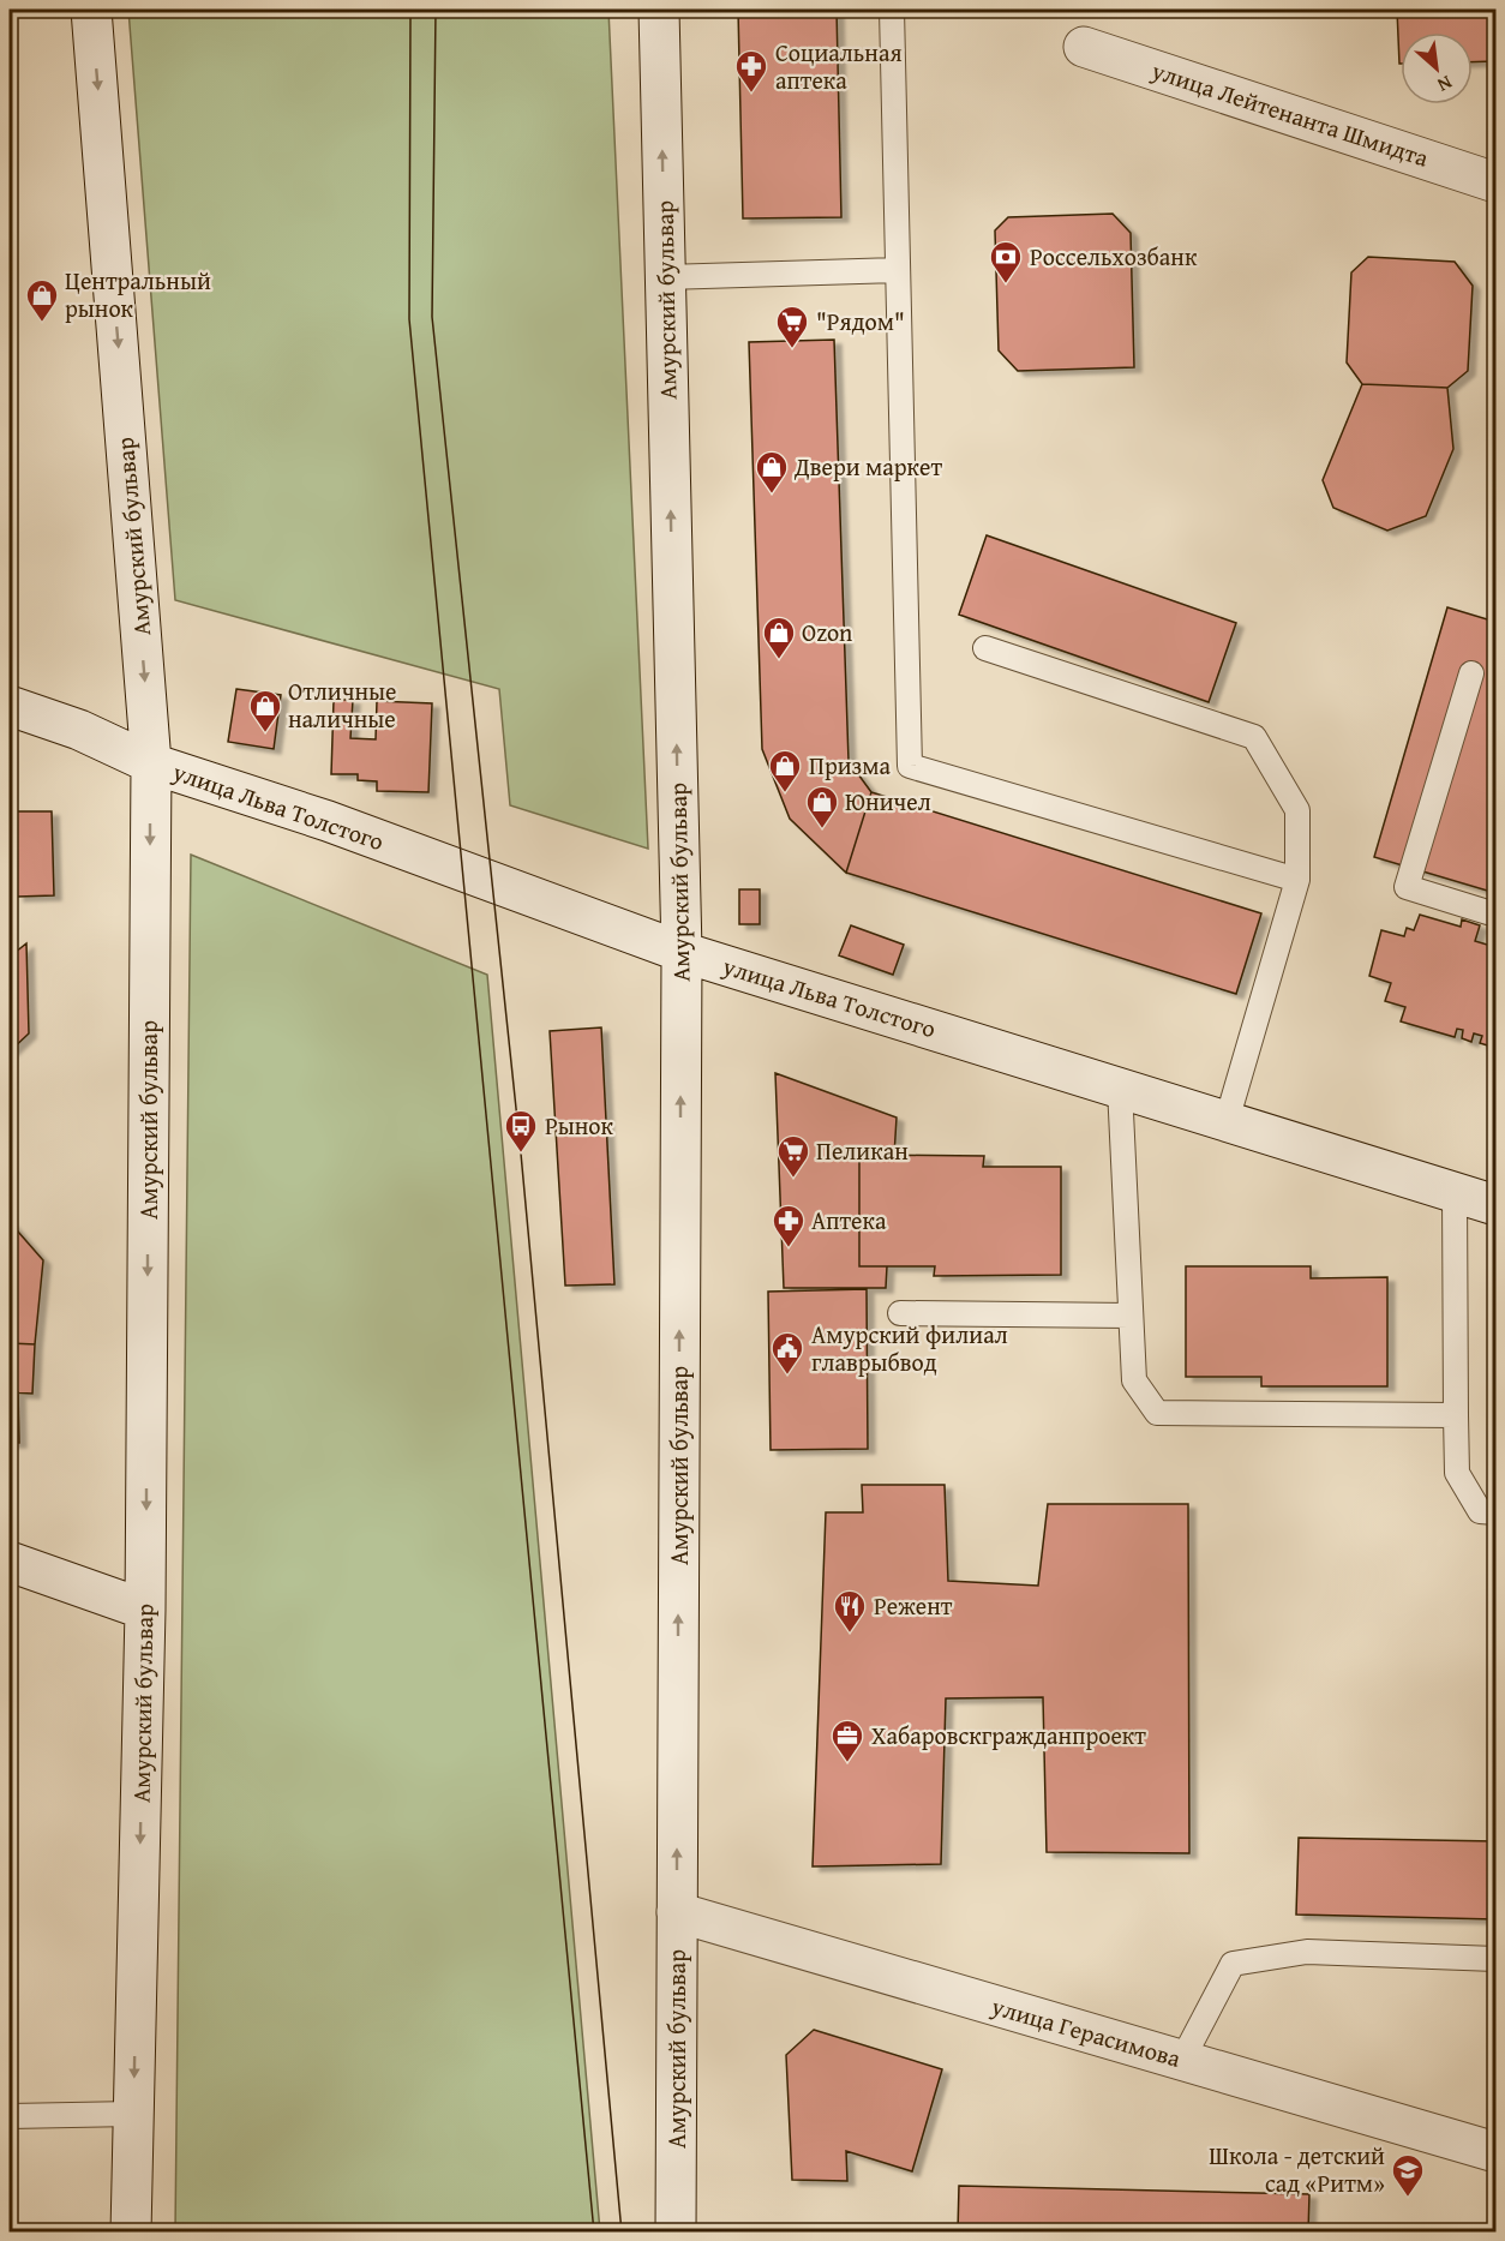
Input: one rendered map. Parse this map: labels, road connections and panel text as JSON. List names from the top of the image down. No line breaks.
{"streets":{"street":["улица Лейтенанта Шмидта","Амурский бульвар","улица Льва Толстого","улица Герасимова"]},"crossings":[["Амурский бульвар","улица Льва Толстого"],["Амурский бульвар","улица Герасимова"]],"places":{"pharmacy":["Социальная аптека","Аптека"],"bank":["Россельхозбанк"],"shop":["Центральный рынок","Двери маркет","Ozon","Отличные наличные","Призма","Юничел"],"supermarket":["\"Рядом\"","Пеликан"],"bus stop":["Рынок"],"public building":["Амурский филиал главрыбвод"],"restaurant":["Режент"],"office":["Хабаровскгражданпроект"],"school or university":["Школа - детский сад «Ритм»"]},"north":"bottom right"}
